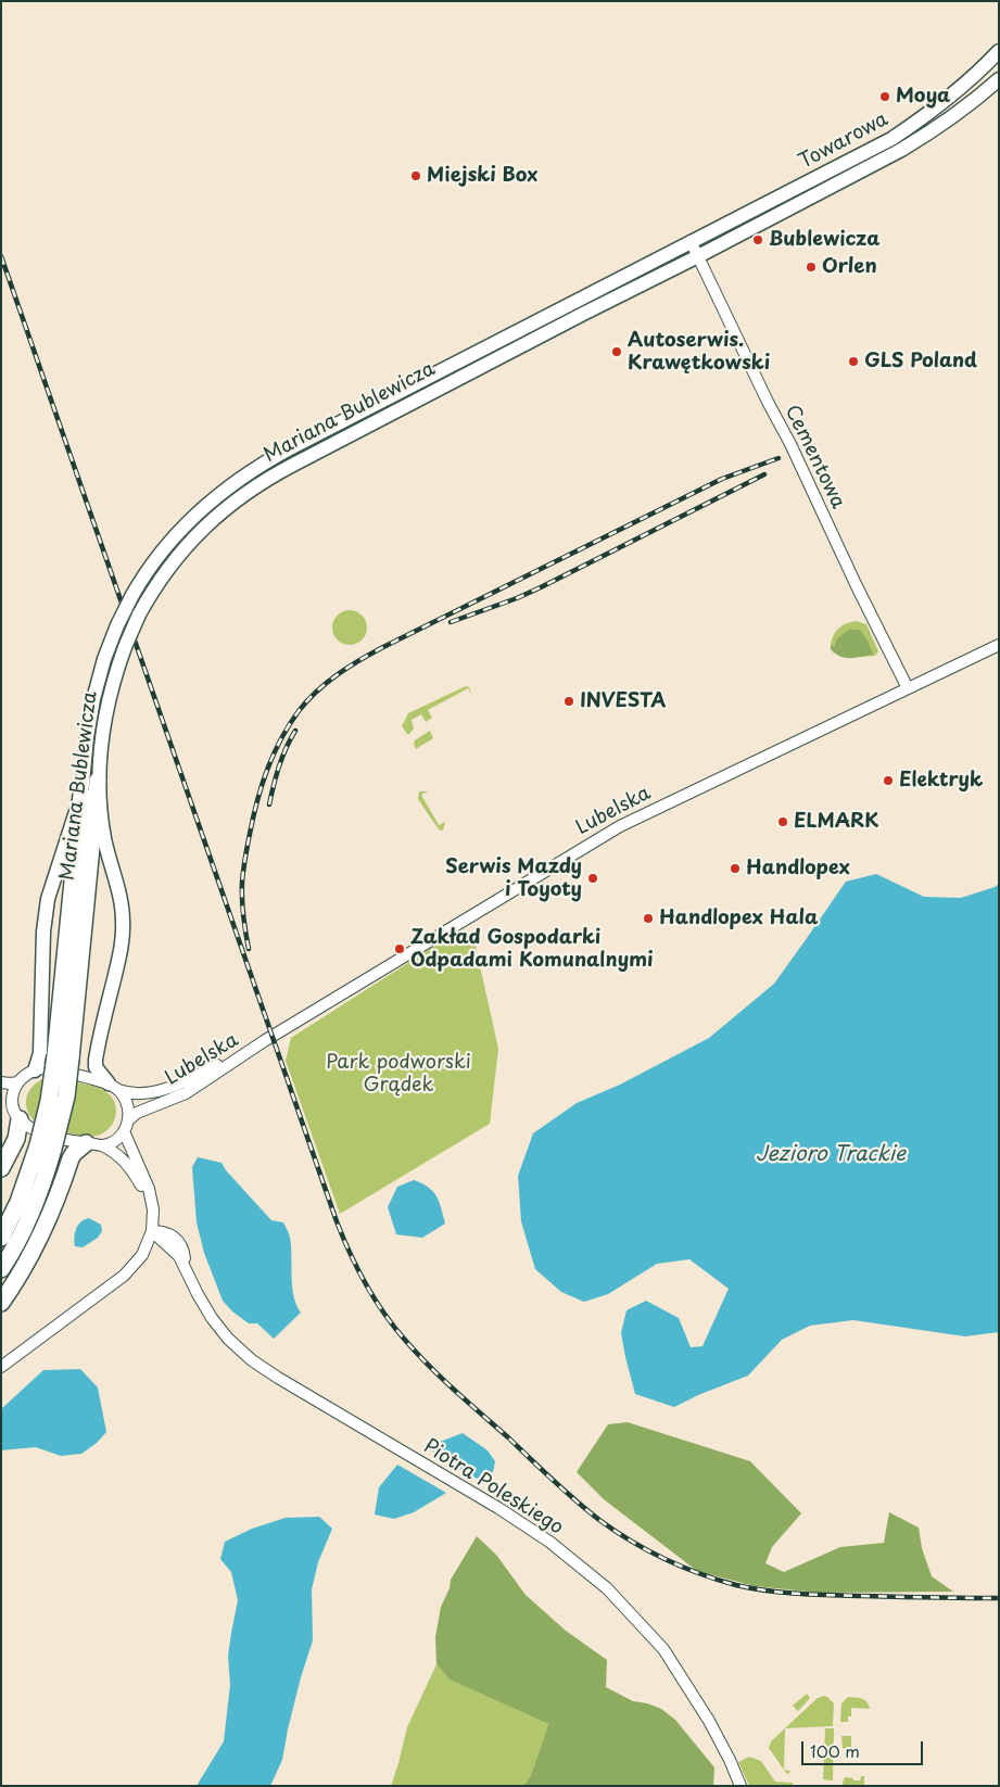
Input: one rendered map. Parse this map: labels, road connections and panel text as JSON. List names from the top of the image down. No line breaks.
{"streets":{"highway":["Mariana Bublewicza"],"main road":["Towarowa"],"street":["Cementowa","Lubelska","Piotra Poleskiego"]},"crossings":[["Towarowa","Mariana Bublewicza"],["Towarowa","Cementowa"],["Mariana Bublewicza","Cementowa"],["Cementowa","Lubelska"]],"water":["Jezioro Trackie"],"parks":["Park podworski Grądek"],"places":["Moya","Miejski Box","Bublewicza","Orlen","Autoserwis. Krawętkowski","GLS Poland","INVESTA","Elektryk","ELMARK","Handlopex","Serwis Mazdy i Toyoty","Handlopex Hala","Zakład Gospodarki Odpadami Komunalnymi"],"scale_bar":"100 m"}
